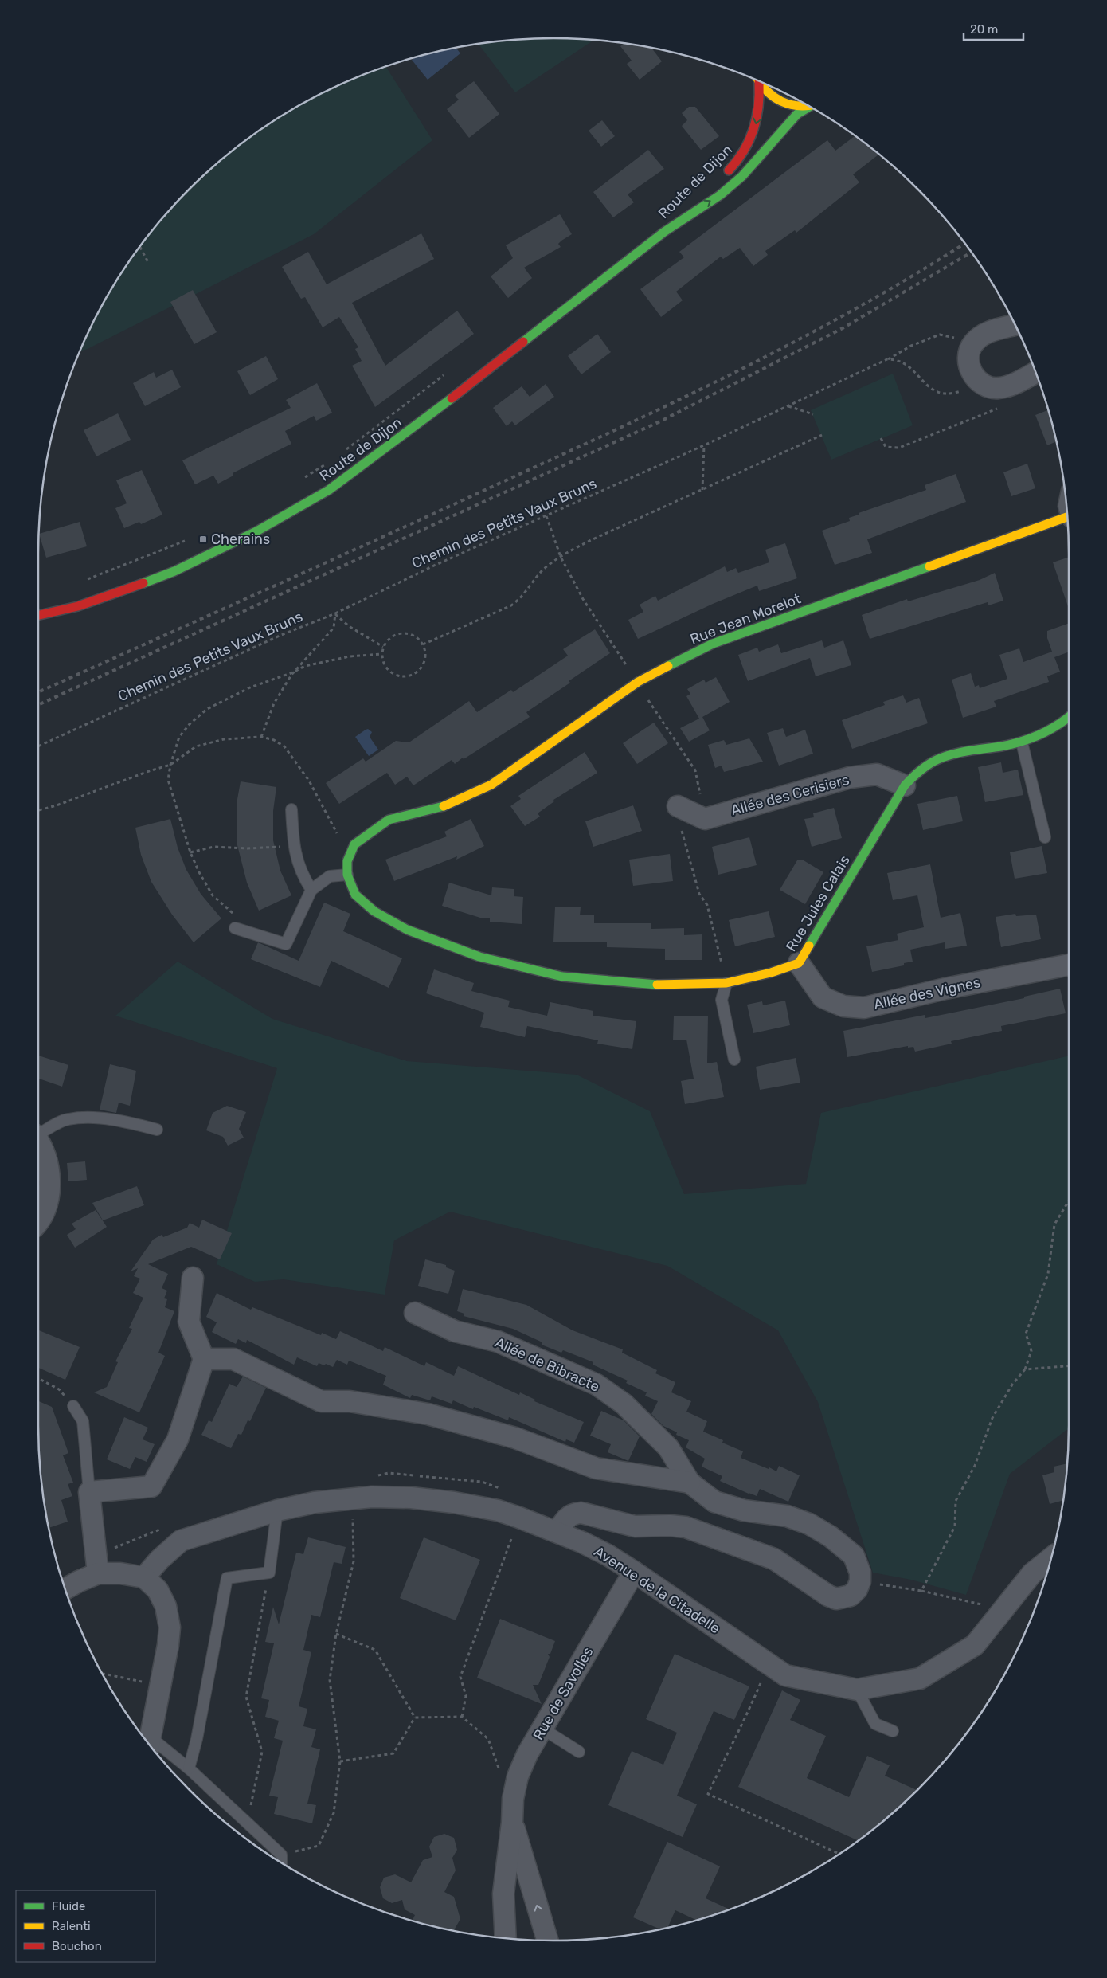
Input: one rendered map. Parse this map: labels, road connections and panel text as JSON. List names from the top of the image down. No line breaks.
{"streets":{"street":["Route de Dijon","Rue Jean Morelot","Allée des Cerisiers","Rue Jules Calais","Allée des Vignes","Allée de Bibracte","Avenue de la Citadelle","Rue de Savolles"],"path":["Chemin des Petits Vaux Bruns"]},"crossings":[["Allée des Cerisiers","Rue Jules Calais"],["Rue Jules Calais","Allée des Vignes"],["Avenue de la Citadelle","Rue de Savolles"]],"places":{"transit":["Cherains"]},"legend":["Fluide","Ralenti","Bouchon"],"scale_bar":"20 m"}
